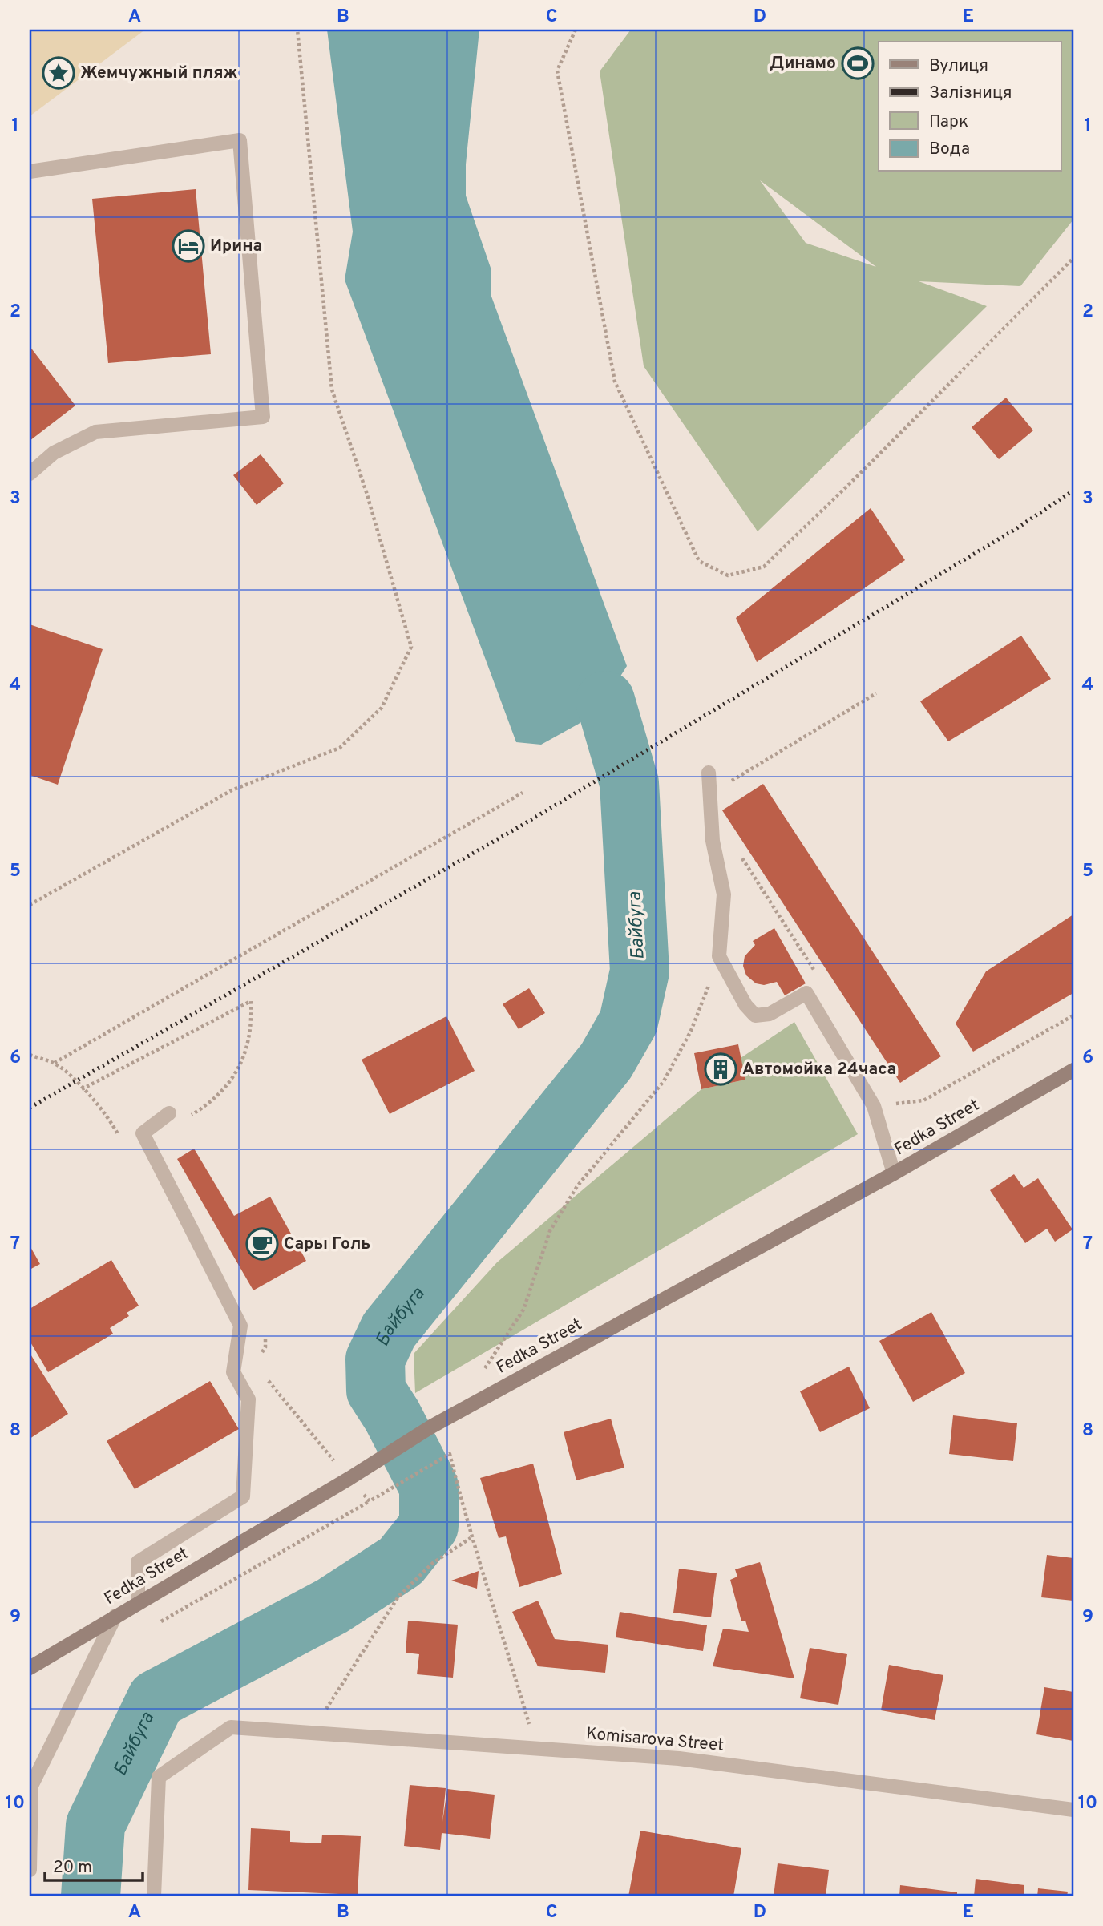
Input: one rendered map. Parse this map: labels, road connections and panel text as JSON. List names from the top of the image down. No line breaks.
{"streets":{"main road":["Fedka Street"],"street":["Komisarova Street"]},"water":["Байбуга"],"places":{"sports":["Динамо"],"place":["Жемчужный пляж"],"hotel":["Ирина"],"building":["Автомойка 24часа"],"cafe":["Сары Голь"]},"legend":["Вулиця","Залізниця","Парк","Вода"],"scale_bar":"20 m","grid":{"columns":["A","B","C","D","E"],"rows":["1","2","3","4","5","6","7","8","9","10"]}}
